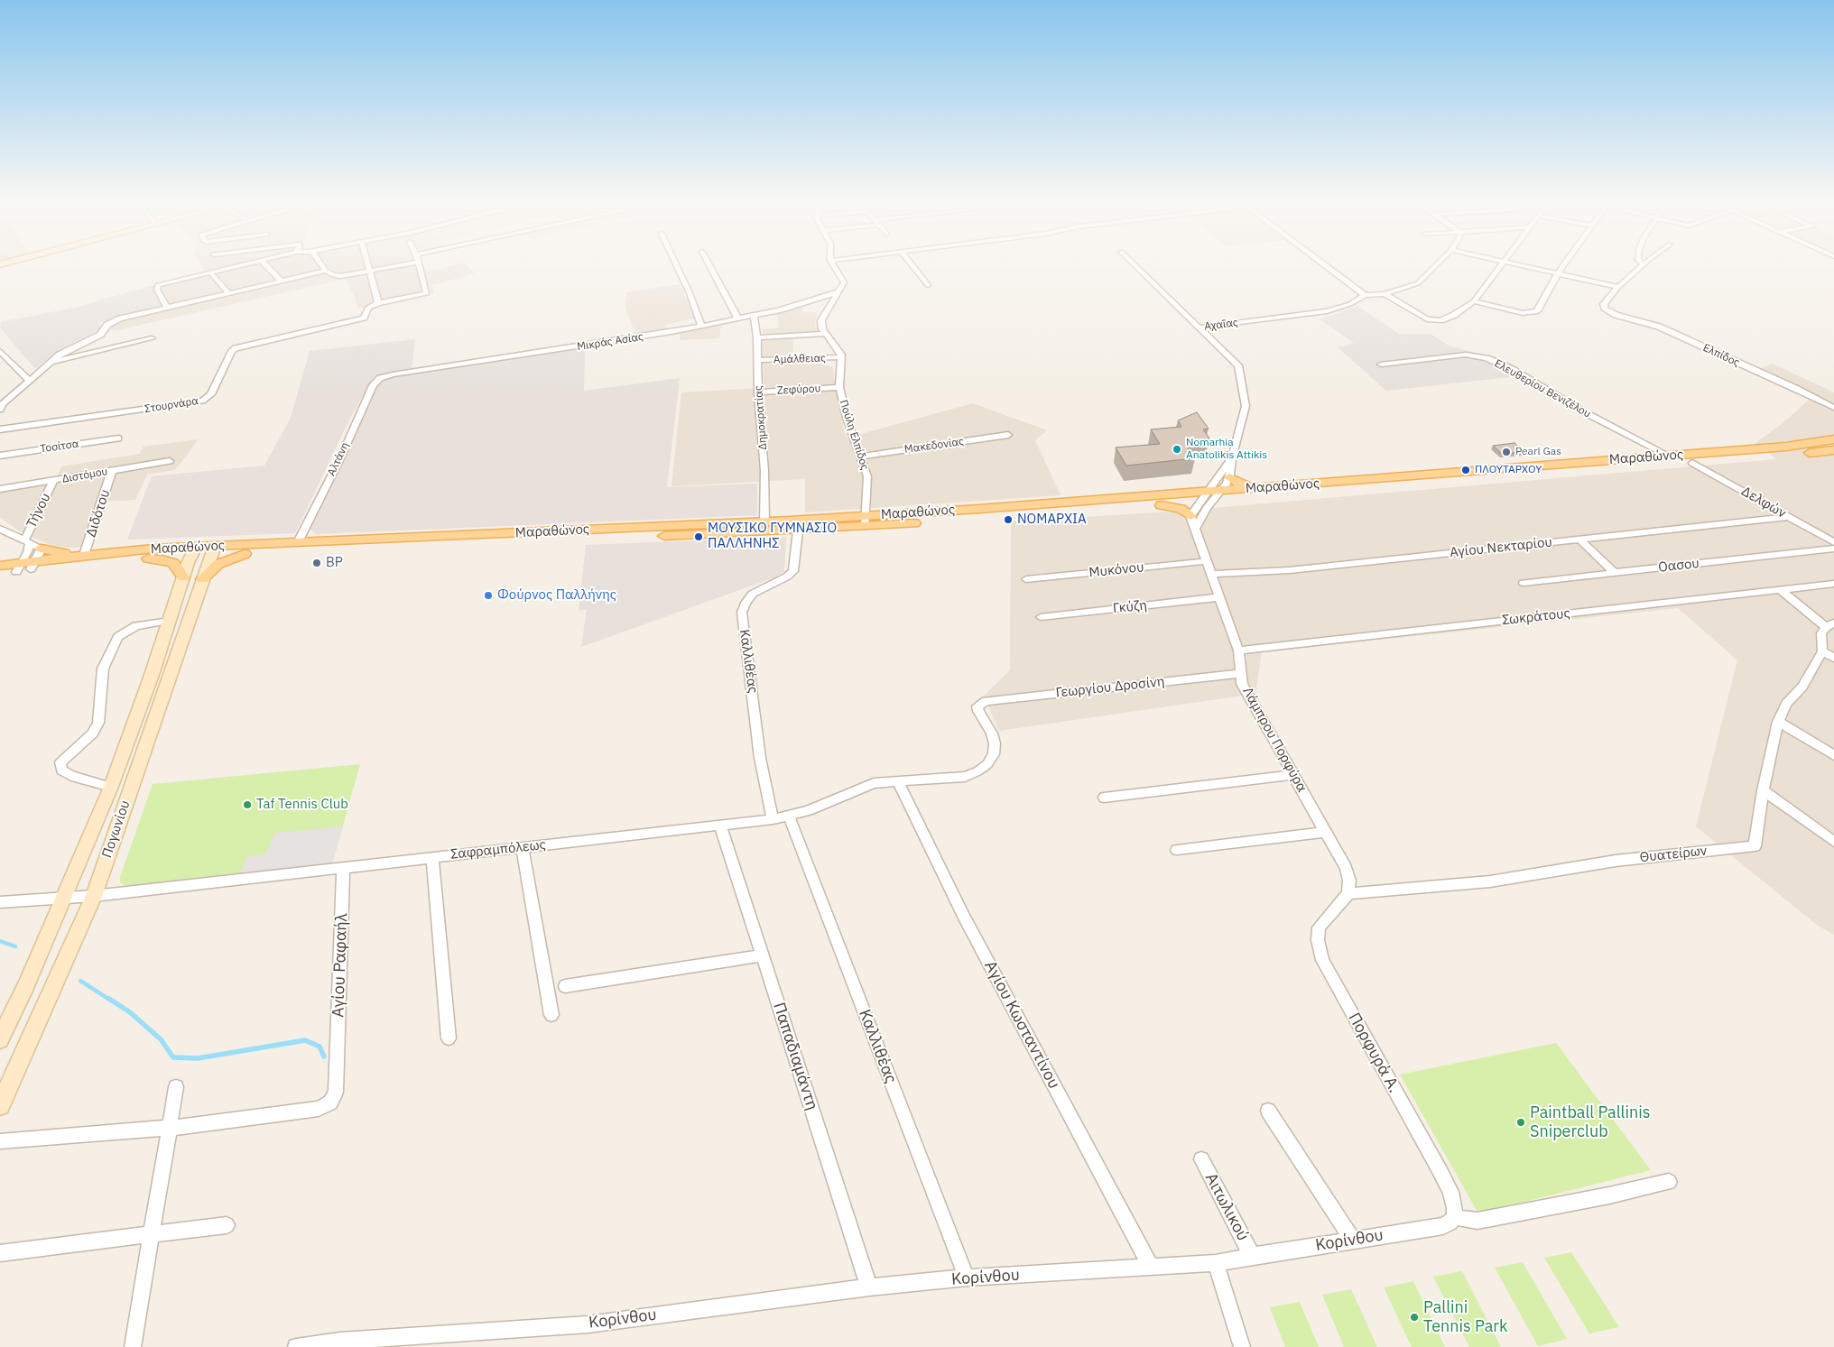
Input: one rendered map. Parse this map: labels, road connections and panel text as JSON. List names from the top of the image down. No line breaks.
{"streets":{"main road":["Μαραθώνος","Πογωνίου"],"street":["Αχαΐας","Μικράς Ασίας","Ελπίδος","Αμάλθειας","Ελευθερίου Βενιζέλου","Ζεφύρου","Στουρνάρα","Δημοκρατίας","Πούλη Ελπίδος","Μακεδονίας","Τοσίτσα","Αλτάνη","Διστόμου","Δελφών","Τήνου","Διδότου","Αγίου Νεκταρίου","Οασου","Μυκόνου","Γκύζη","Σωκράτους","Καλλιθέας","Γεωργίου Δροσίνη","Λάμπρου Πορφύρα","Σαφραμπόλεως","Θυατείρων","Αγίου Ραφαήλ","Αγίου Κωσταντίνου","Πορφυρά Α.","Παπαδιαμάντη","Αιτωλικού","Κορίνθου"]},"crossings":[["Αχαΐας","Μαραθώνος"],["Μικράς Ασίας","Δημοκρατίας"],["Μικράς Ασίας","Αλτάνη"],["Αμάλθειας","Δημοκρατίας"],["Αμάλθειας","Πούλη Ελπίδος"],["Ελευθερίου Βενιζέλου","Μαραθώνος"],["Ζεφύρου","Δημοκρατίας"],["Ζεφύρου","Πούλη Ελπίδος"],["Δημοκρατίας","Μαραθώνος"],["Πούλη Ελπίδος","Μακεδονίας"],["Πούλη Ελπίδος","Μαραθώνος"],["Μαραθώνος","Αλτάνη"],["Μαραθώνος","Δελφών"],["Μαραθώνος","Διδότου"],["Μαραθώνος","Καλλιθέας"],["Μαραθώνος","Πογωνίου"],["Διστόμου","Τήνου"],["Διστόμου","Διδότου"],["Δελφών","Αγίου Νεκταρίου"],["Αγίου Νεκταρίου","Λάμπρου Πορφύρα"],["Μυκόνου","Λάμπρου Πορφύρα"],["Γκύζη","Λάμπρου Πορφύρα"],["Σωκράτους","Λάμπρου Πορφύρα"],["Καλλιθέας","Σαφραμπόλεως"],["Καλλιθέας","Κορίνθου"],["Γεωργίου Δροσίνη","Λάμπρου Πορφύρα"],["Γεωργίου Δροσίνη","Σαφραμπόλεως"],["Λάμπρου Πορφύρα","Θυατείρων"],["Λάμπρου Πορφύρα","Πορφυρά Α."],["Πογωνίου","Σαφραμπόλεως"],["Σαφραμπόλεως","Αγίου Ραφαήλ"],["Σαφραμπόλεως","Αγίου Κωσταντίνου"],["Σαφραμπόλεως","Παπαδιαμάντη"],["Θυατείρων","Πορφυρά Α."],["Αγίου Κωσταντίνου","Κορίνθου"],["Πορφυρά Α.","Κορίνθου"],["Παπαδιαμάντη","Κορίνθου"],["Αιτωλικού","Κορίνθου"]],"places":["Nomarhia Anatolikis Attikis","Pearl Gas","ΠΛΟΥΤΑΡΧΟΥ","ΝΟΜΑΡΧΙΑ","ΜΟΥΣΙΚΟ ΓΥΜΝΑΣΙΟ ΠΑΛΛΗΝΗΣ","BP","Φούρνος Παλλήνης","Taf Tennis Club","Paintball Pallinis Sniperclub","Pallini Tennis Park"]}
